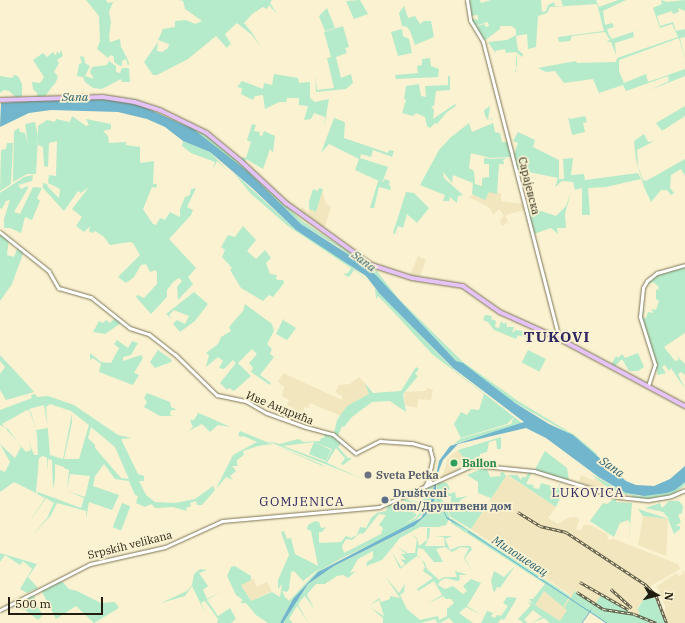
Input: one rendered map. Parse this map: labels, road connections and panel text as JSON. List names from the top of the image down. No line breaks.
{"streets":{"main road":["Сарајевска","Srpskih velikana"],"street":["Иве Андрића"]},"districts":["TUKOVI","LUKOVICA","GOMJENICA"],"water":["Sana","Милошевац"],"places":["Ballon","Sveta Petka","Društveni dom/Друштвени дом"],"scale_bar":"500 m","north":"right"}
